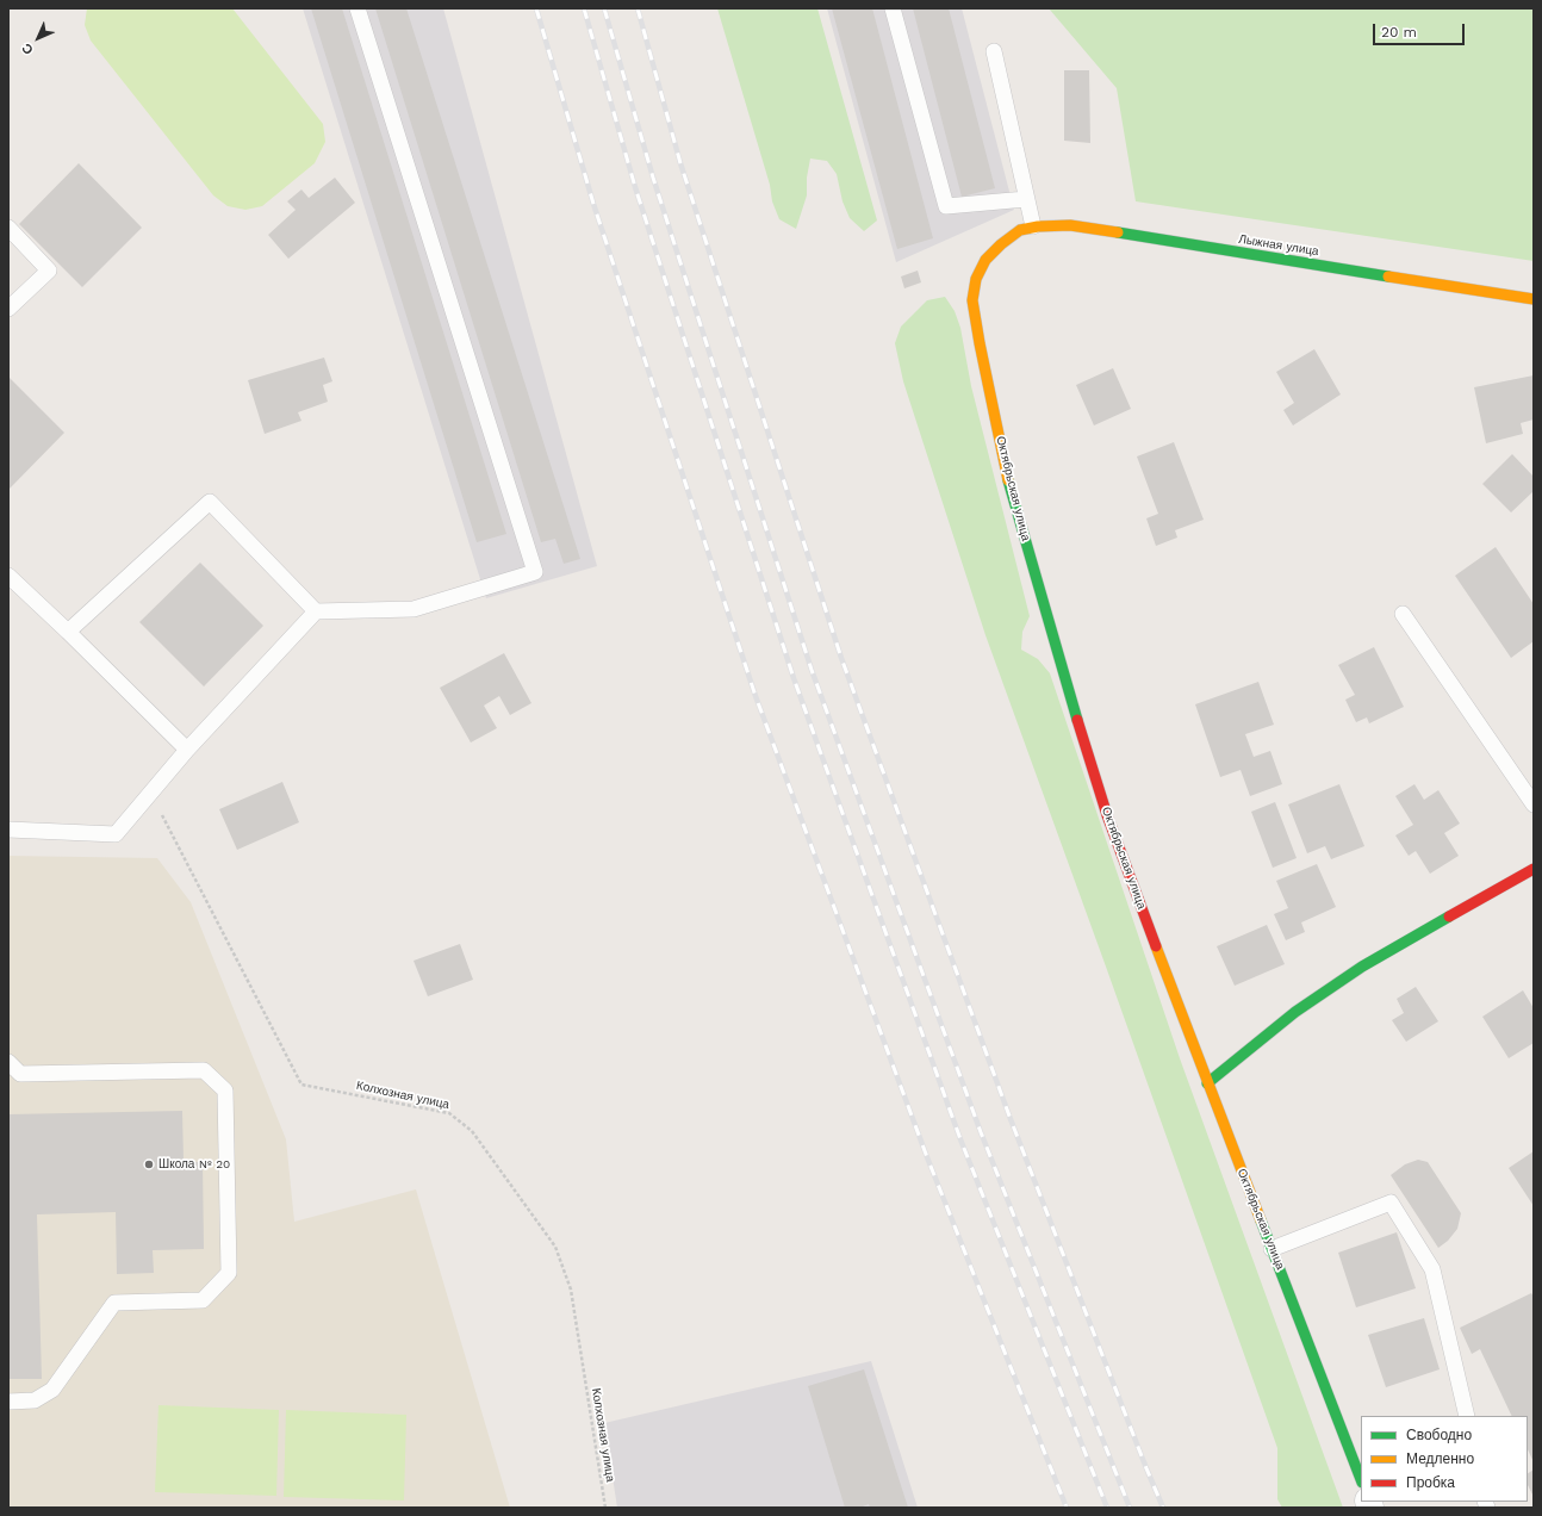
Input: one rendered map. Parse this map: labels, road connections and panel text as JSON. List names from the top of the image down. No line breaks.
{"streets":{"street":["Лыжная улица","Октябрьская улица"],"path":["Колхозная улица"]},"crossings":[["Лыжная улица","Октябрьская улица"]],"places":["Школа № 20"],"legend":["Свободно","Медленно","Пробка"],"scale_bar":"20 m","north":"bottom left"}
